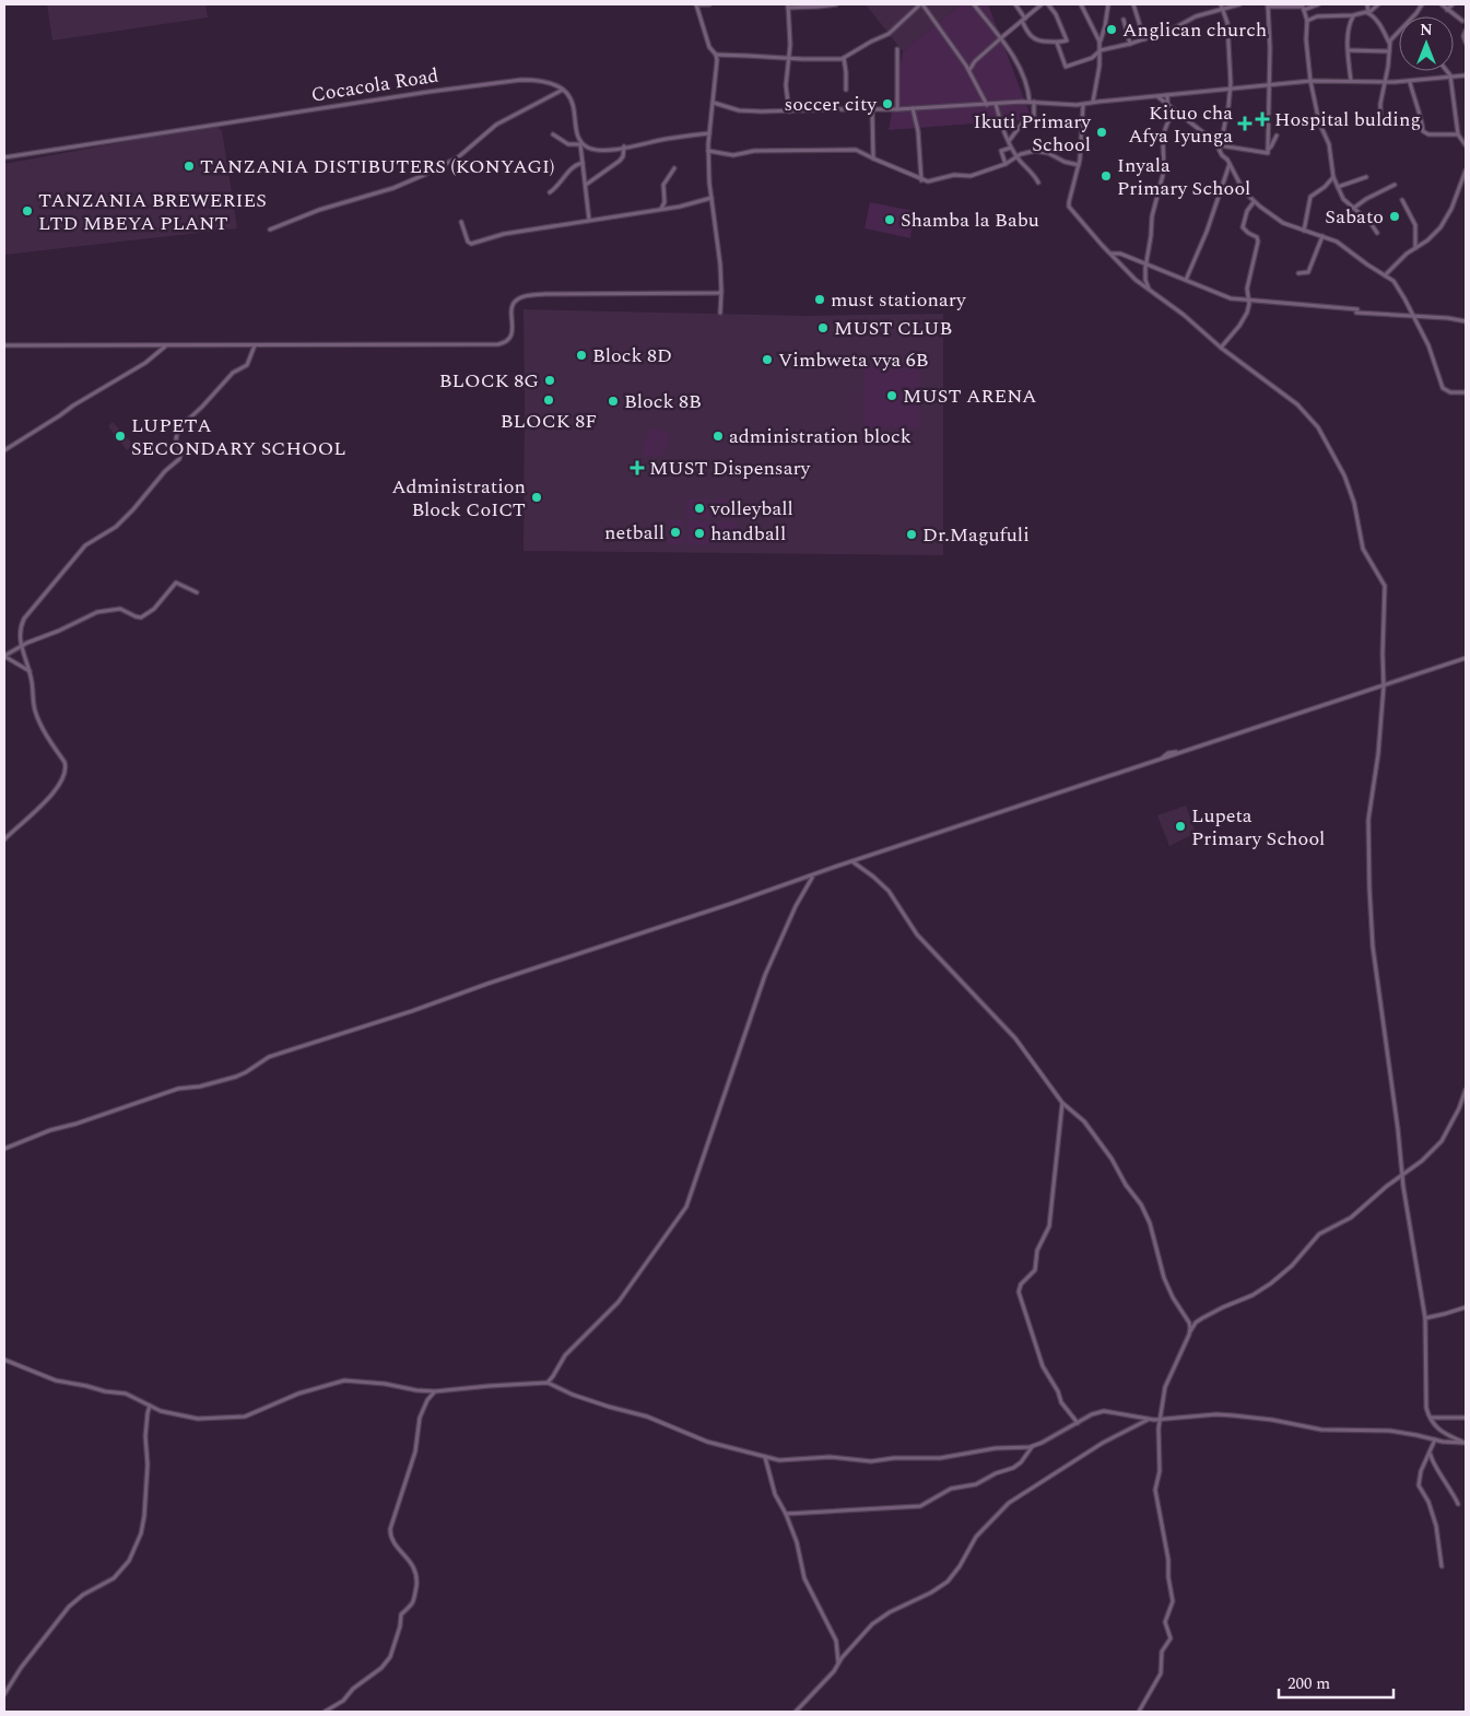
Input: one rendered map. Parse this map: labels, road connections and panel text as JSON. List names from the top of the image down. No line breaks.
{"streets":{"street":["Cocacola Road"]},"places":{"other":["Anglican church","soccer city","Ikuti Primary School","TANZANIA DISTIBUTERS (KONYAGI)","Inyala Primary School","TANZANIA BREWERIES LTD MBEYA PLANT","Sabato","Shamba la Babu","must stationary","MUST CLUB","Block 8D","Vimbweta vya 6B","BLOCK 8G","MUST ARENA","BLOCK 8F","Block 8B","LUPETA SECONDARY SCHOOL","administration block","Administration Block CoICT","volleyball","netball","handball","Dr.Magufuli","Lupeta Primary School"],"health":["Hospital bulding","Kituo cha Afya Iyunga","MUST Dispensary"]},"scale_bar":"200 m","north":"top"}
